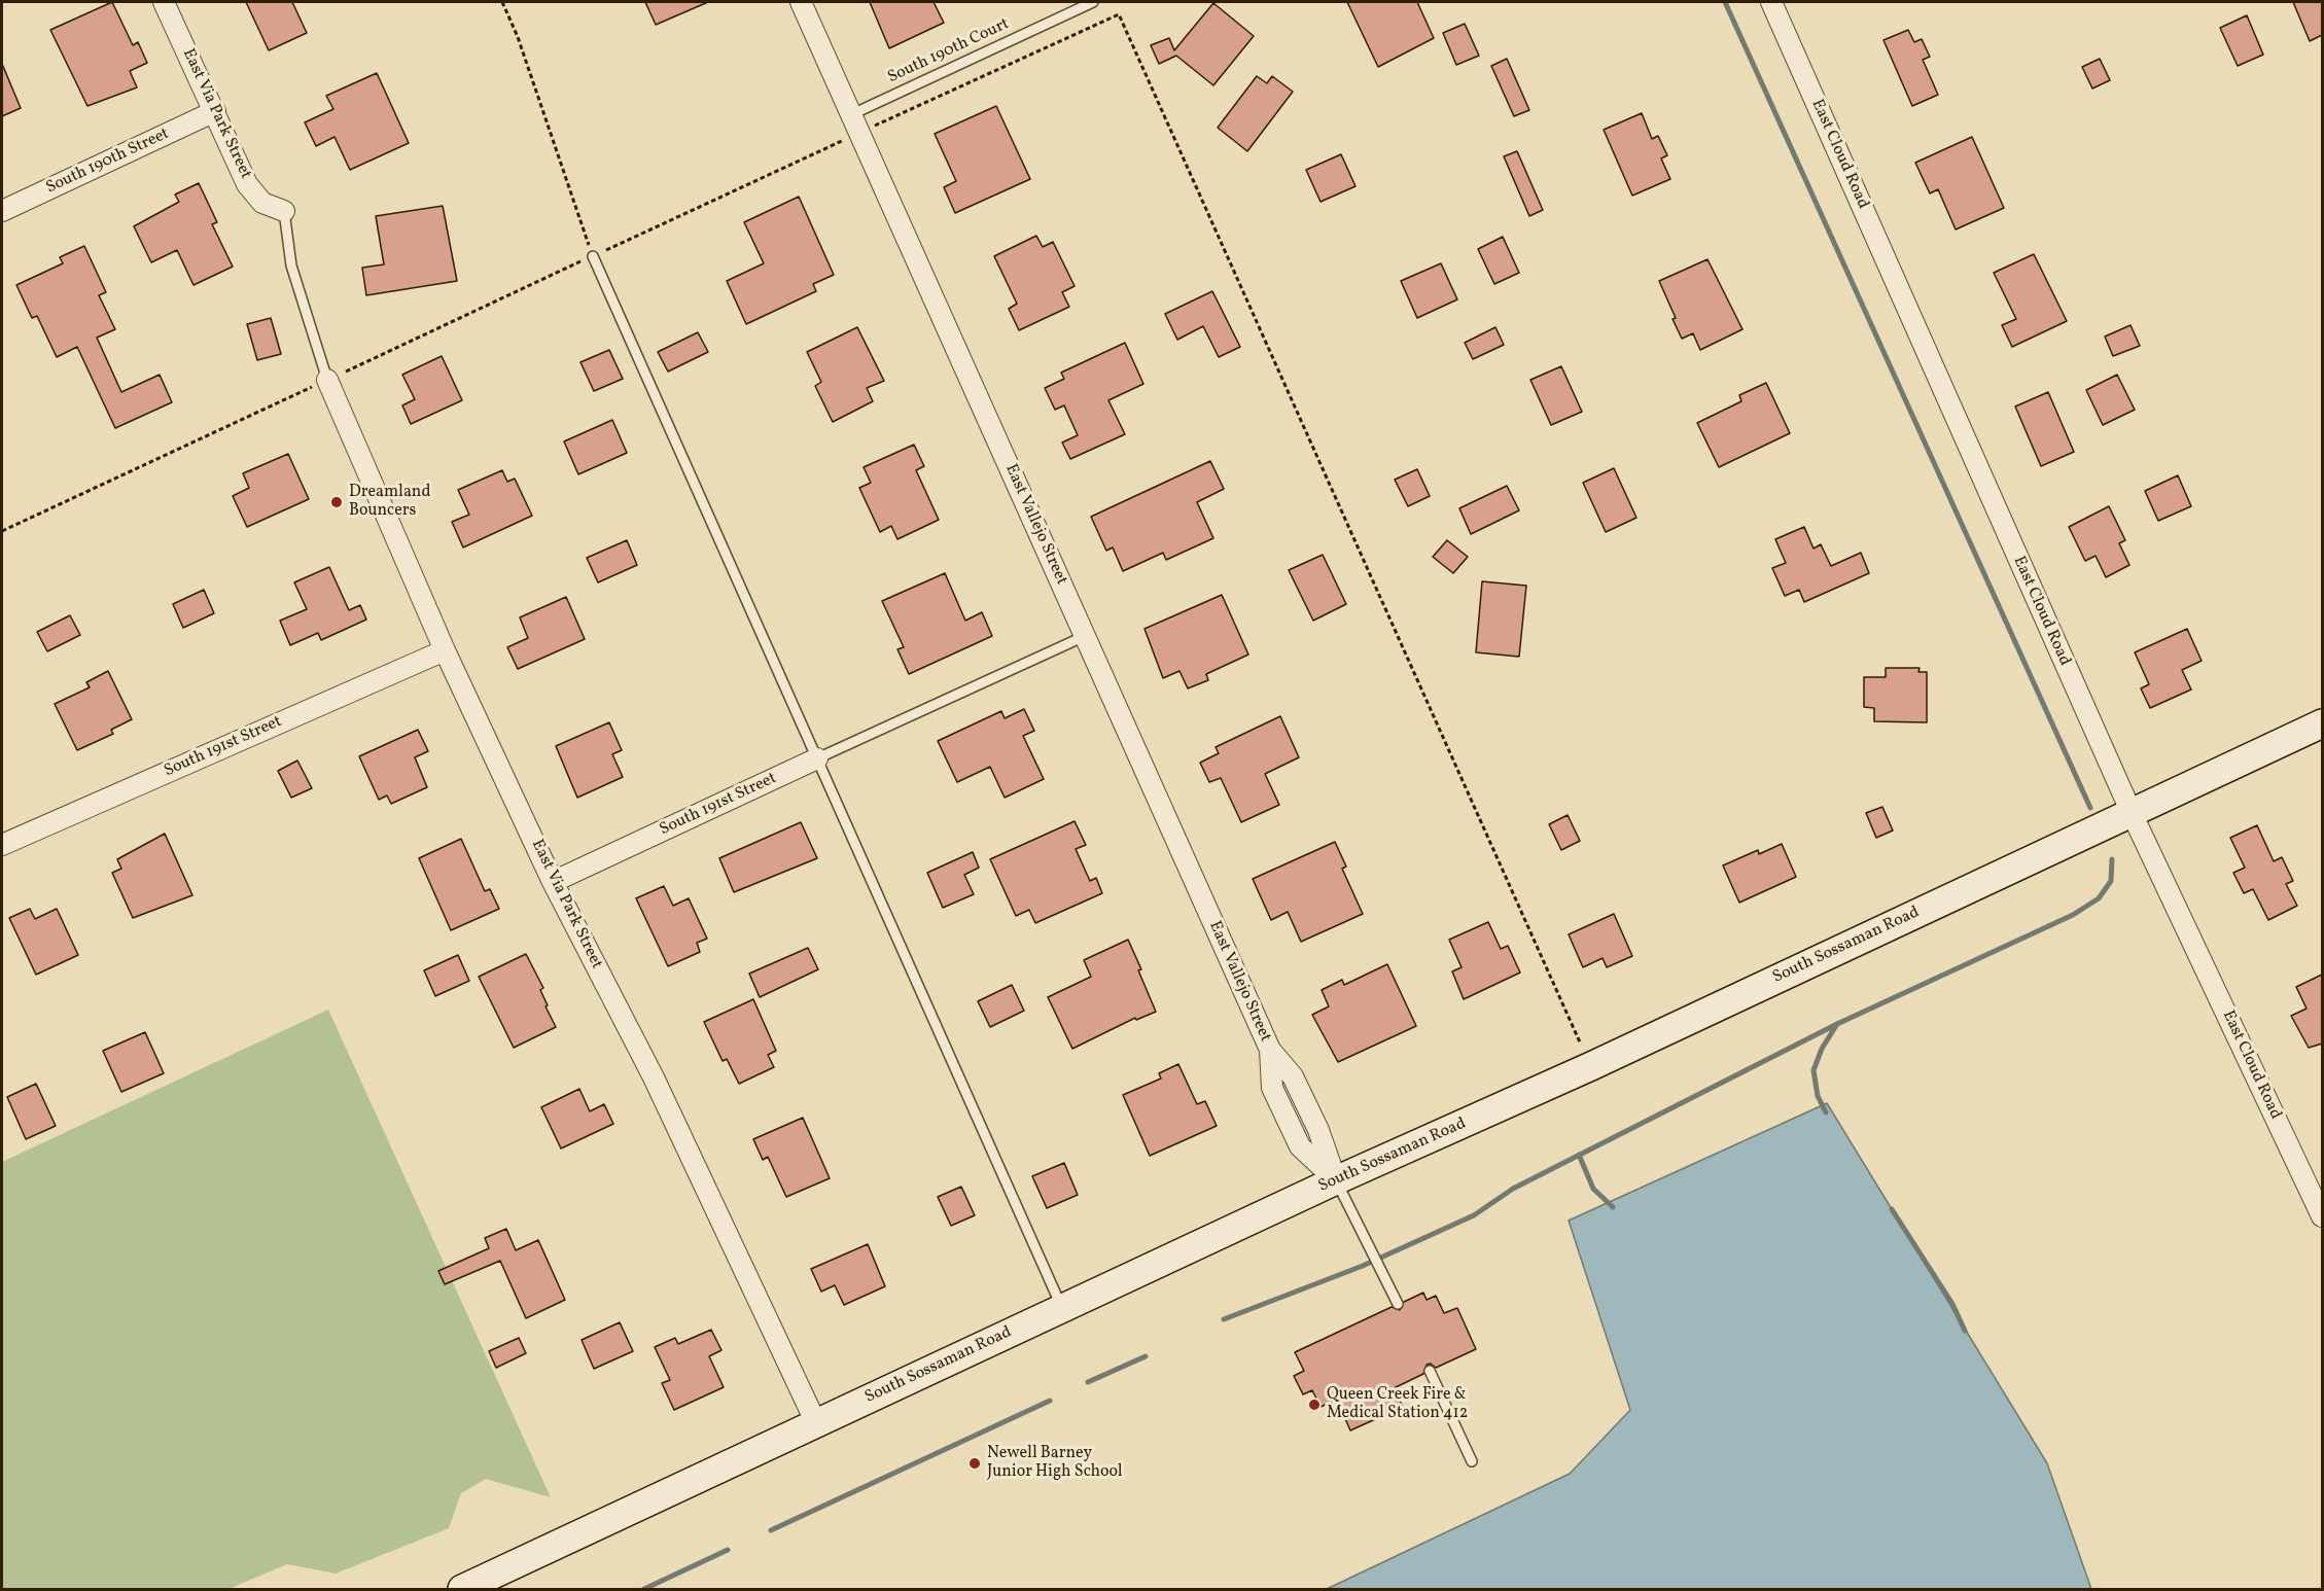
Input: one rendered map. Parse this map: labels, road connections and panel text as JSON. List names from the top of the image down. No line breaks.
{"streets":{"main road":["South Sossaman Road"],"street":["East Via Park Street","East Cloud Road","South 190th Street","East Vallejo Street","South 191st Street"],"lane":["South 190th Court"]},"crossings":[["South 190th Court","East Vallejo Street"],["East Via Park Street","South 190th Street"],["East Via Park Street","South 191st Street"],["East Via Park Street","South Sossaman Road"],["East Cloud Road","South Sossaman Road"],["East Vallejo Street","South Sossaman Road"]],"places":["Dreamland Bouncers","Queen Creek Fire & Medical Station 412","Newell Barney Junior High School"]}
